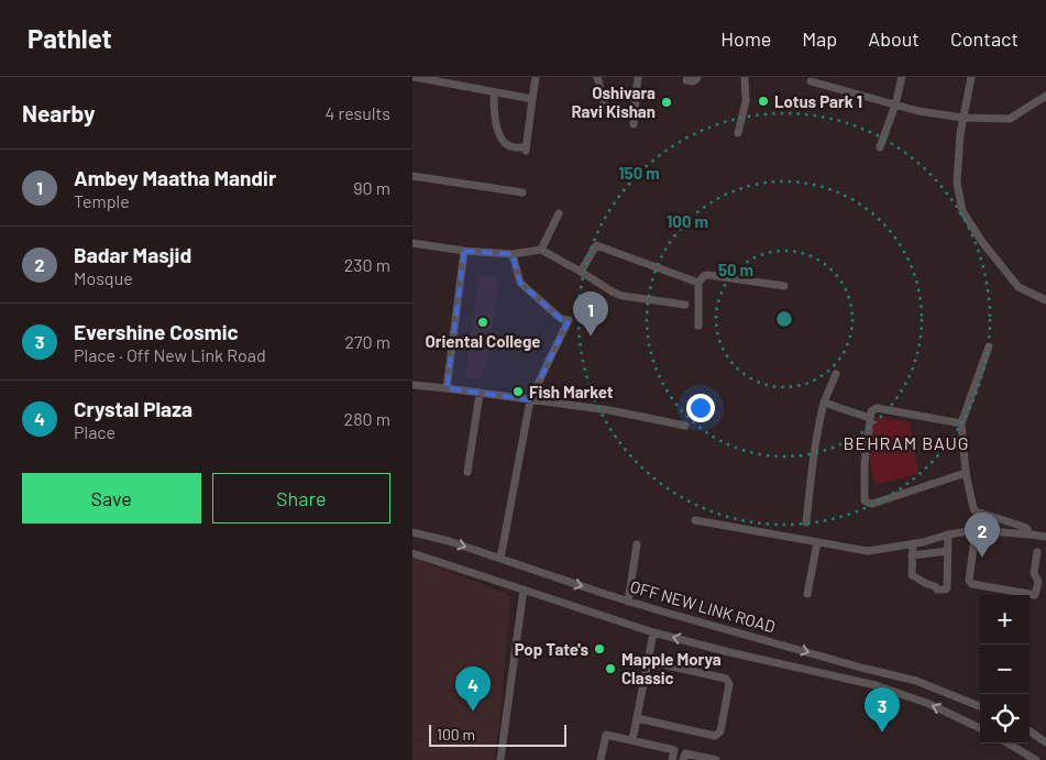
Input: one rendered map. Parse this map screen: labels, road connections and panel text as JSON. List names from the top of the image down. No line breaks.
{"streets":{"street":["OFF NEW LINK ROAD"]},"districts":["BEHRAM BAUG"],"places":["Lotus Park 1","Oshivara Ravi Kishan","Oriental College","Fish Market","Pop Tate's","Mapple Morya Classic"],"scale_bar":"100 m","page":{"header":"Pathlet","nav":["Home","Map","About","Contact"],"heading":["Nearby","4 results"],"list":[{"mark":"1","name":"Ambey Maatha Mandir","note":"Temple","value":"90 m"},{"mark":"2","name":"Badar Masjid","note":"Mosque","value":"230 m"},{"mark":"3","name":"Evershine Cosmic","note":"Place · Off New Link Road","value":"270 m"},{"mark":"4","name":"Crystal Plaza","note":"Place","value":"280 m"}],"pins":["1","2","4","3"],"buttons":["Save","Share"],"map_buttons":["+","−"],"scale":"100 m"},"rings":["150 m","100 m","50 m"]}
